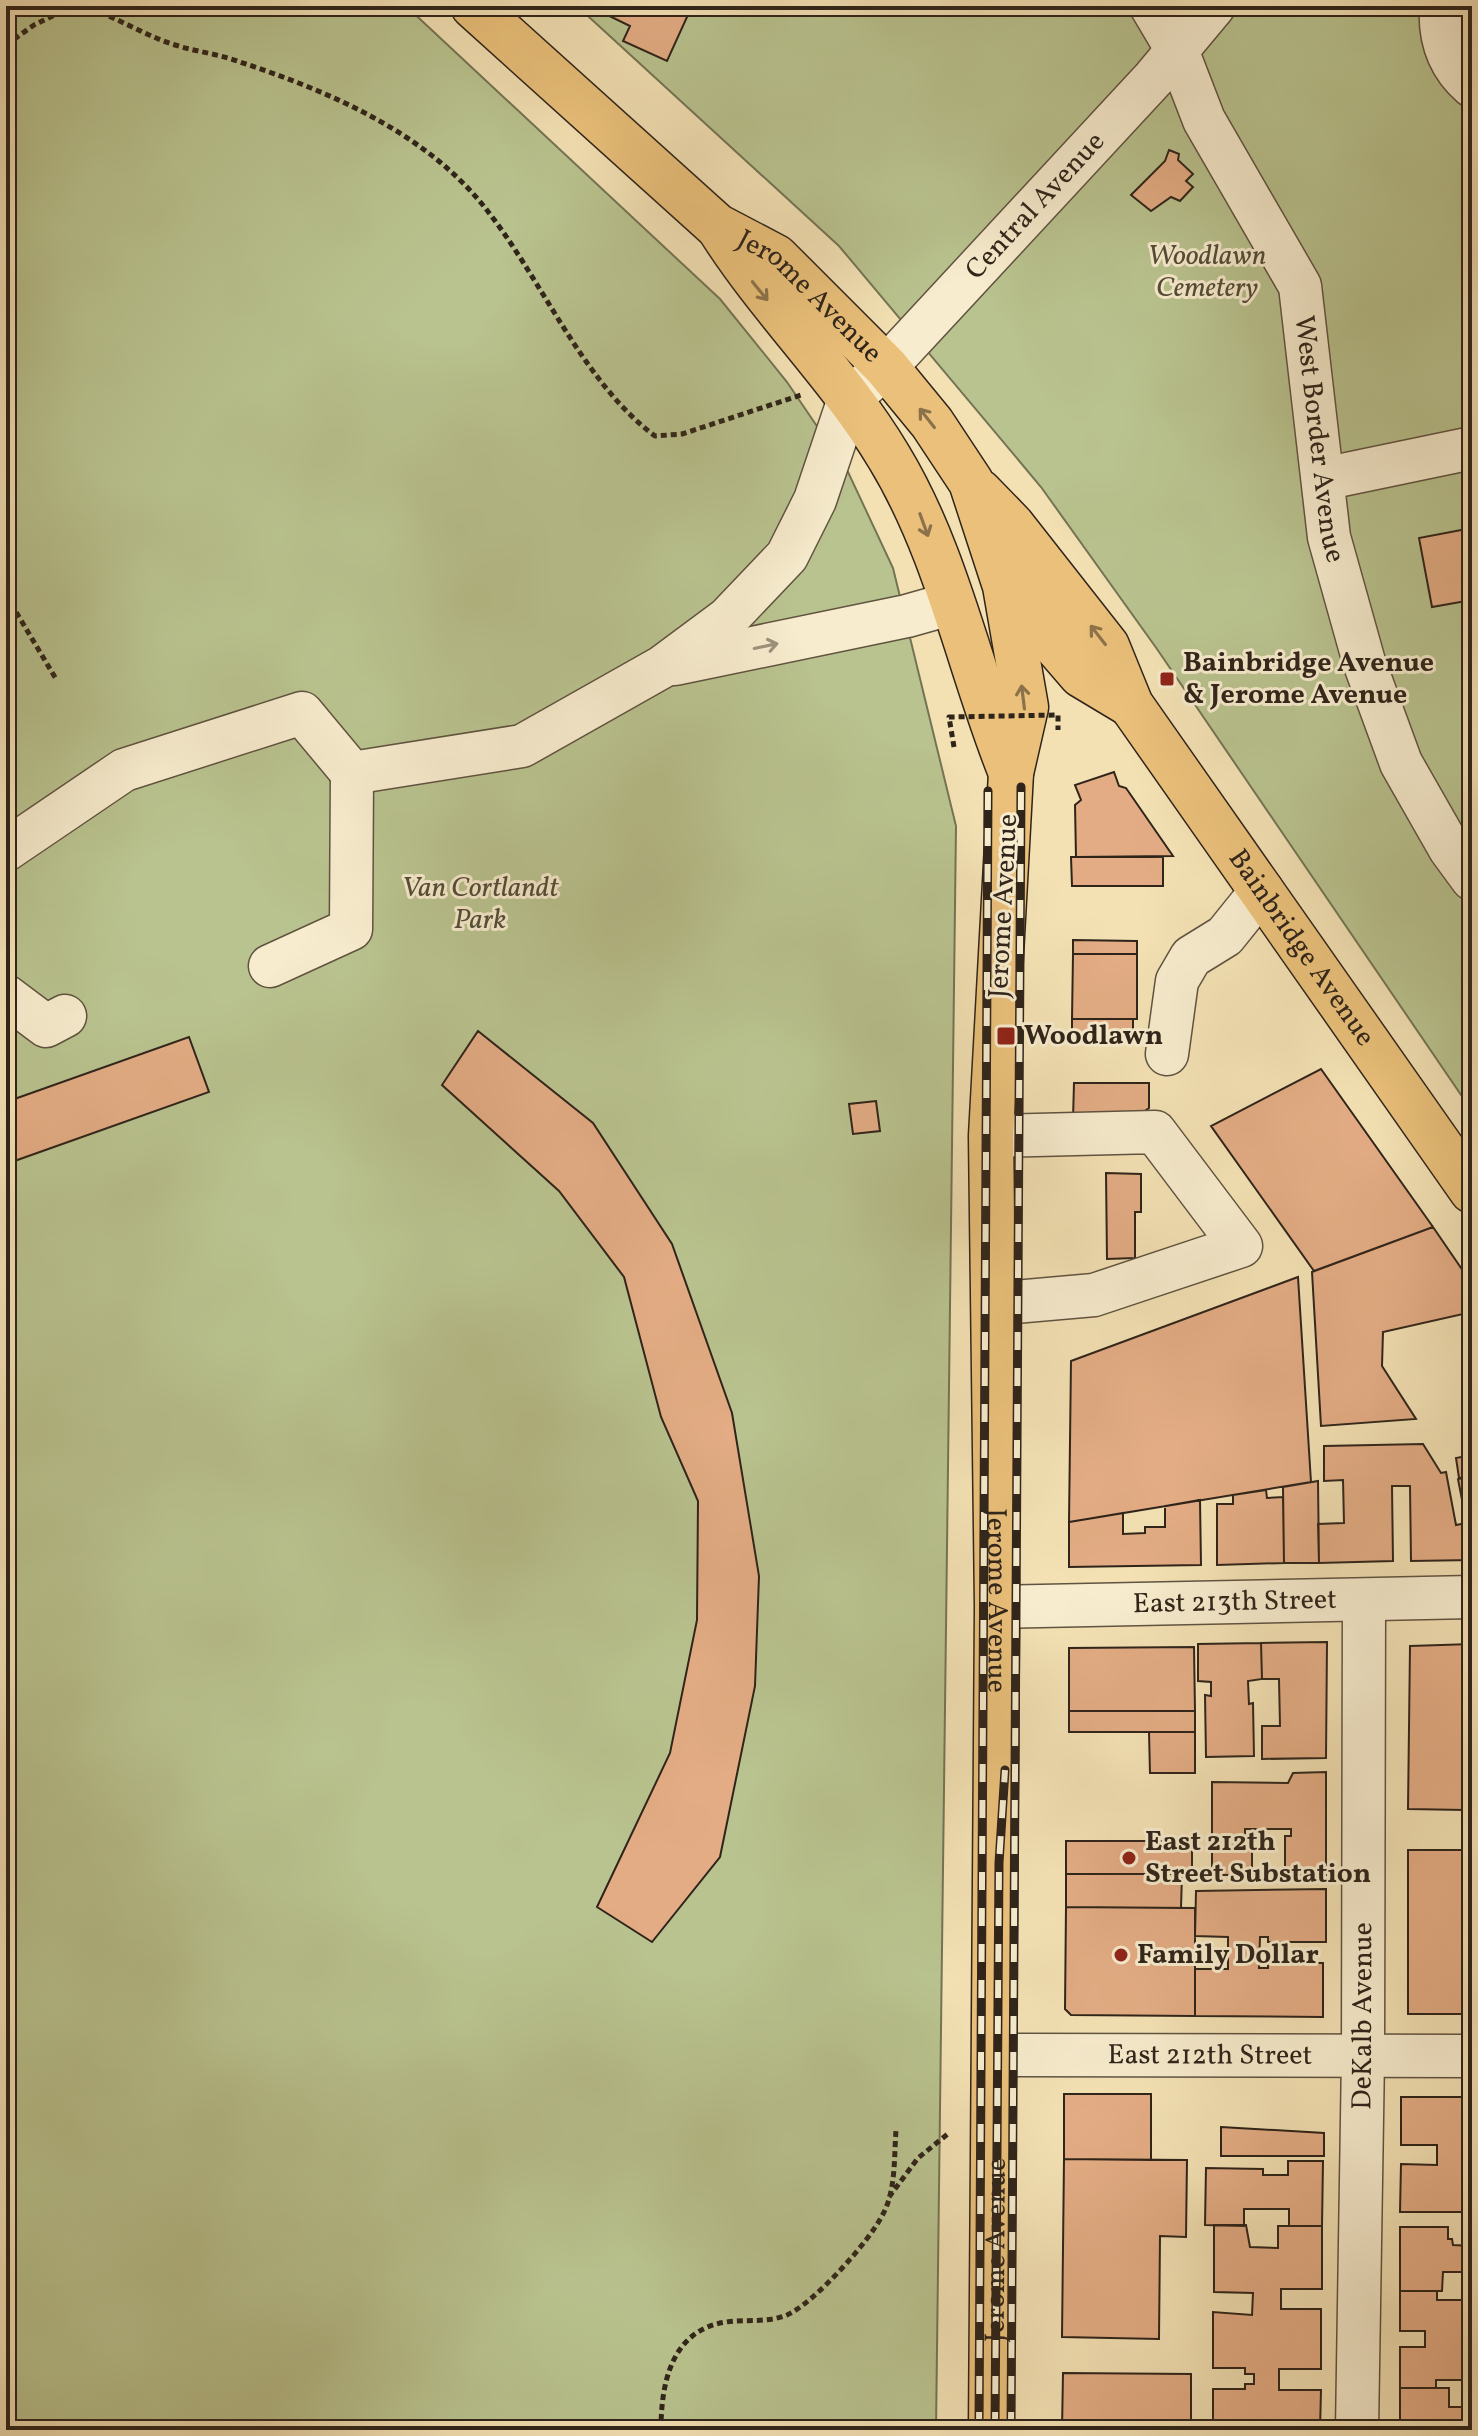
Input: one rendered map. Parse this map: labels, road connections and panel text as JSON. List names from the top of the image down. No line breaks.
{"streets":{"main road":["Jerome Avenue","Bainbridge Avenue"],"street":["Central Avenue","West Border Avenue","East 213th Street","DeKalb Avenue","East 212th Street"]},"crossings":[["Central Avenue","Jerome Avenue"],["Central Avenue","West Border Avenue"],["Jerome Avenue","Bainbridge Avenue"],["Jerome Avenue","East 213th Street"],["Jerome Avenue","East 212th Street"],["East 213th Street","DeKalb Avenue"],["DeKalb Avenue","East 212th Street"]],"parks":["Woodlawn Cemetery","Van Cortlandt Park"],"places":{"transit":["Bainbridge Avenue & Jerome Avenue","Woodlawn"],"other":["East 212th Street Substation","Family Dollar"]}}
